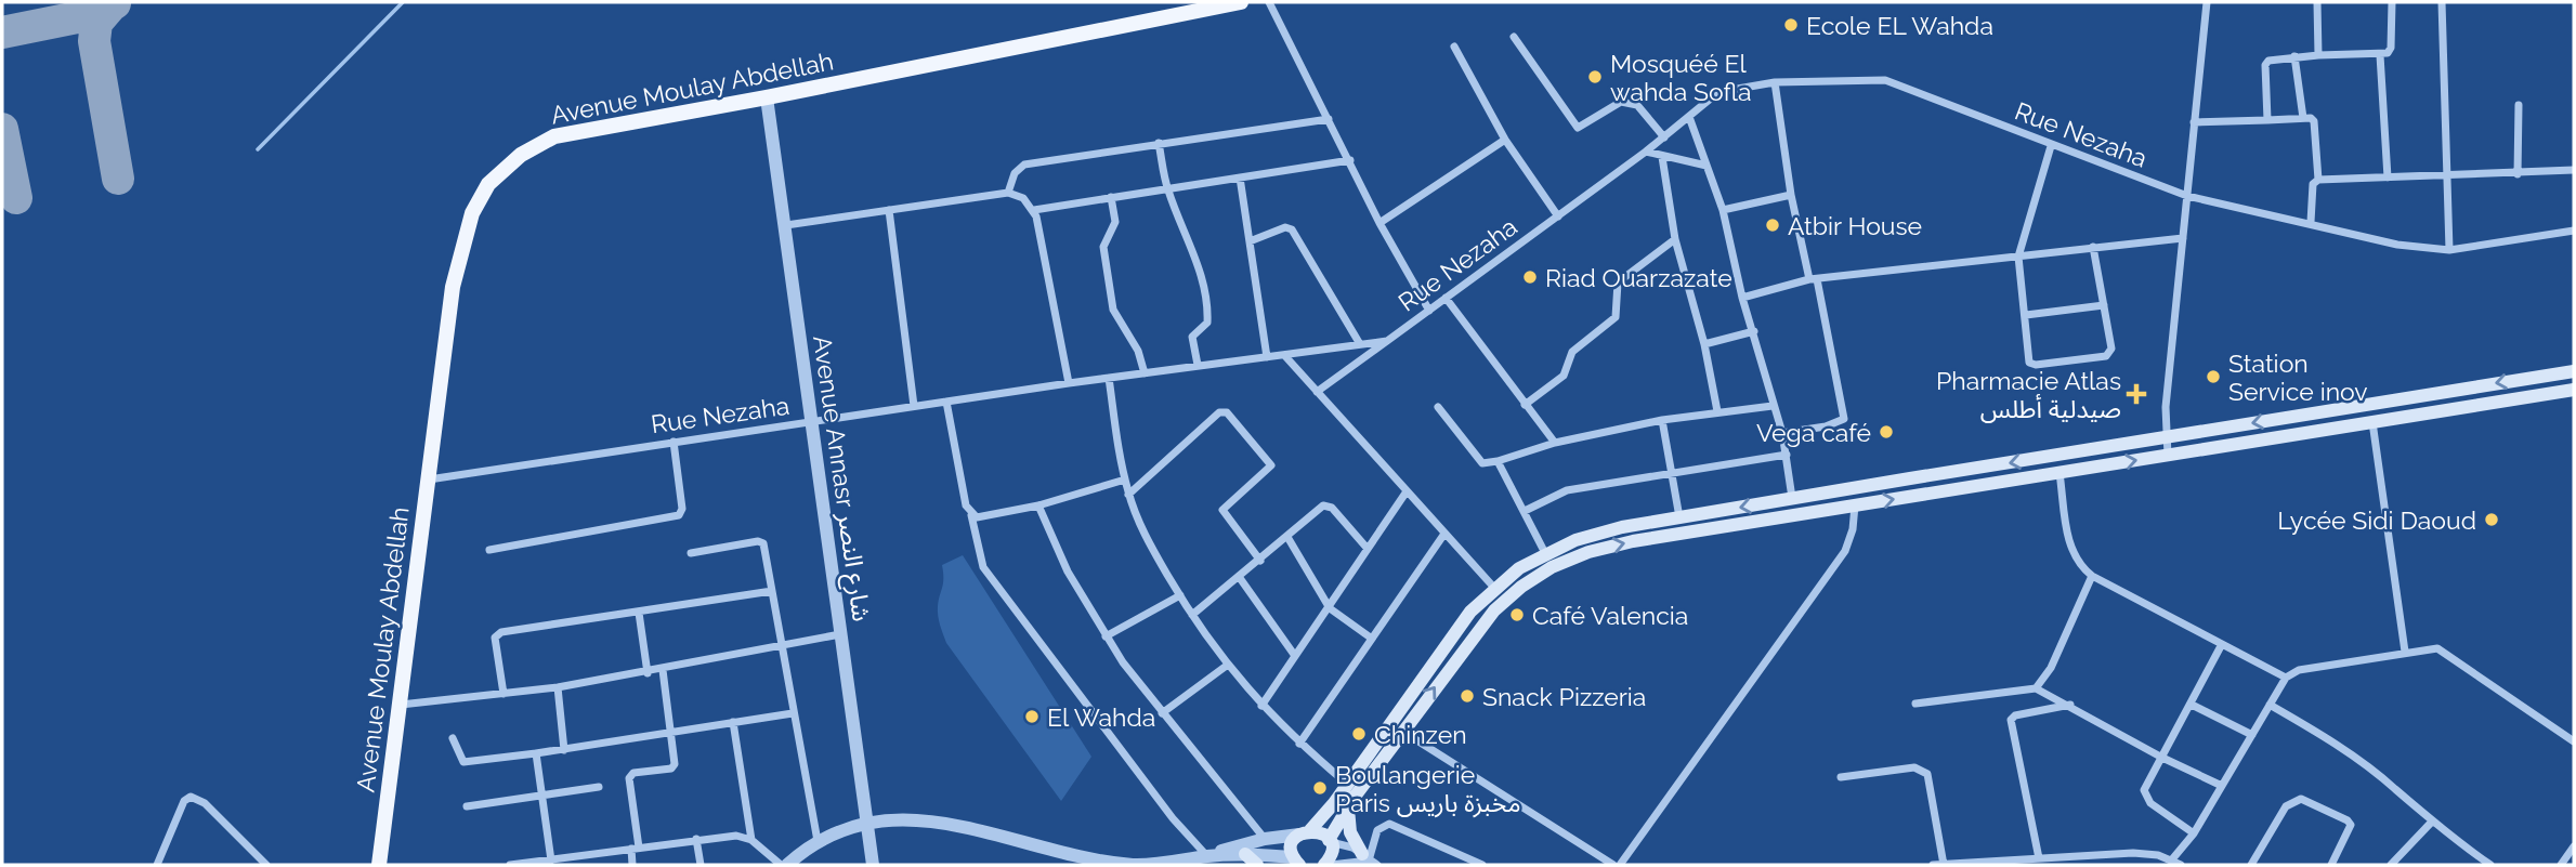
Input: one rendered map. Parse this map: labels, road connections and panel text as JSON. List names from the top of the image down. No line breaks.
{"streets":{"main road":["Avenue Moulay Abdellah"],"street":["Rue Nezaha","Avenue Annasr شارع النصر"]},"crossings":[["Avenue Moulay Abdellah","Rue Nezaha"],["Avenue Moulay Abdellah","Avenue Annasr شارع النصر"],["Rue Nezaha","Avenue Annasr شارع النصر"]],"places":{"other":["Ecole EL Wahda","Mosquéé El wahda Sofla","Atbir House","Riad Ouarzazate","Station Service inov","Vega café","Lycée Sidi Daoud","Café Valencia","Snack Pizzeria","El Wahda","Chinzen","Boulangerie Paris مخبزة باريس"],"health":["Pharmacie Atlas صيدلية أطلس"]}}
